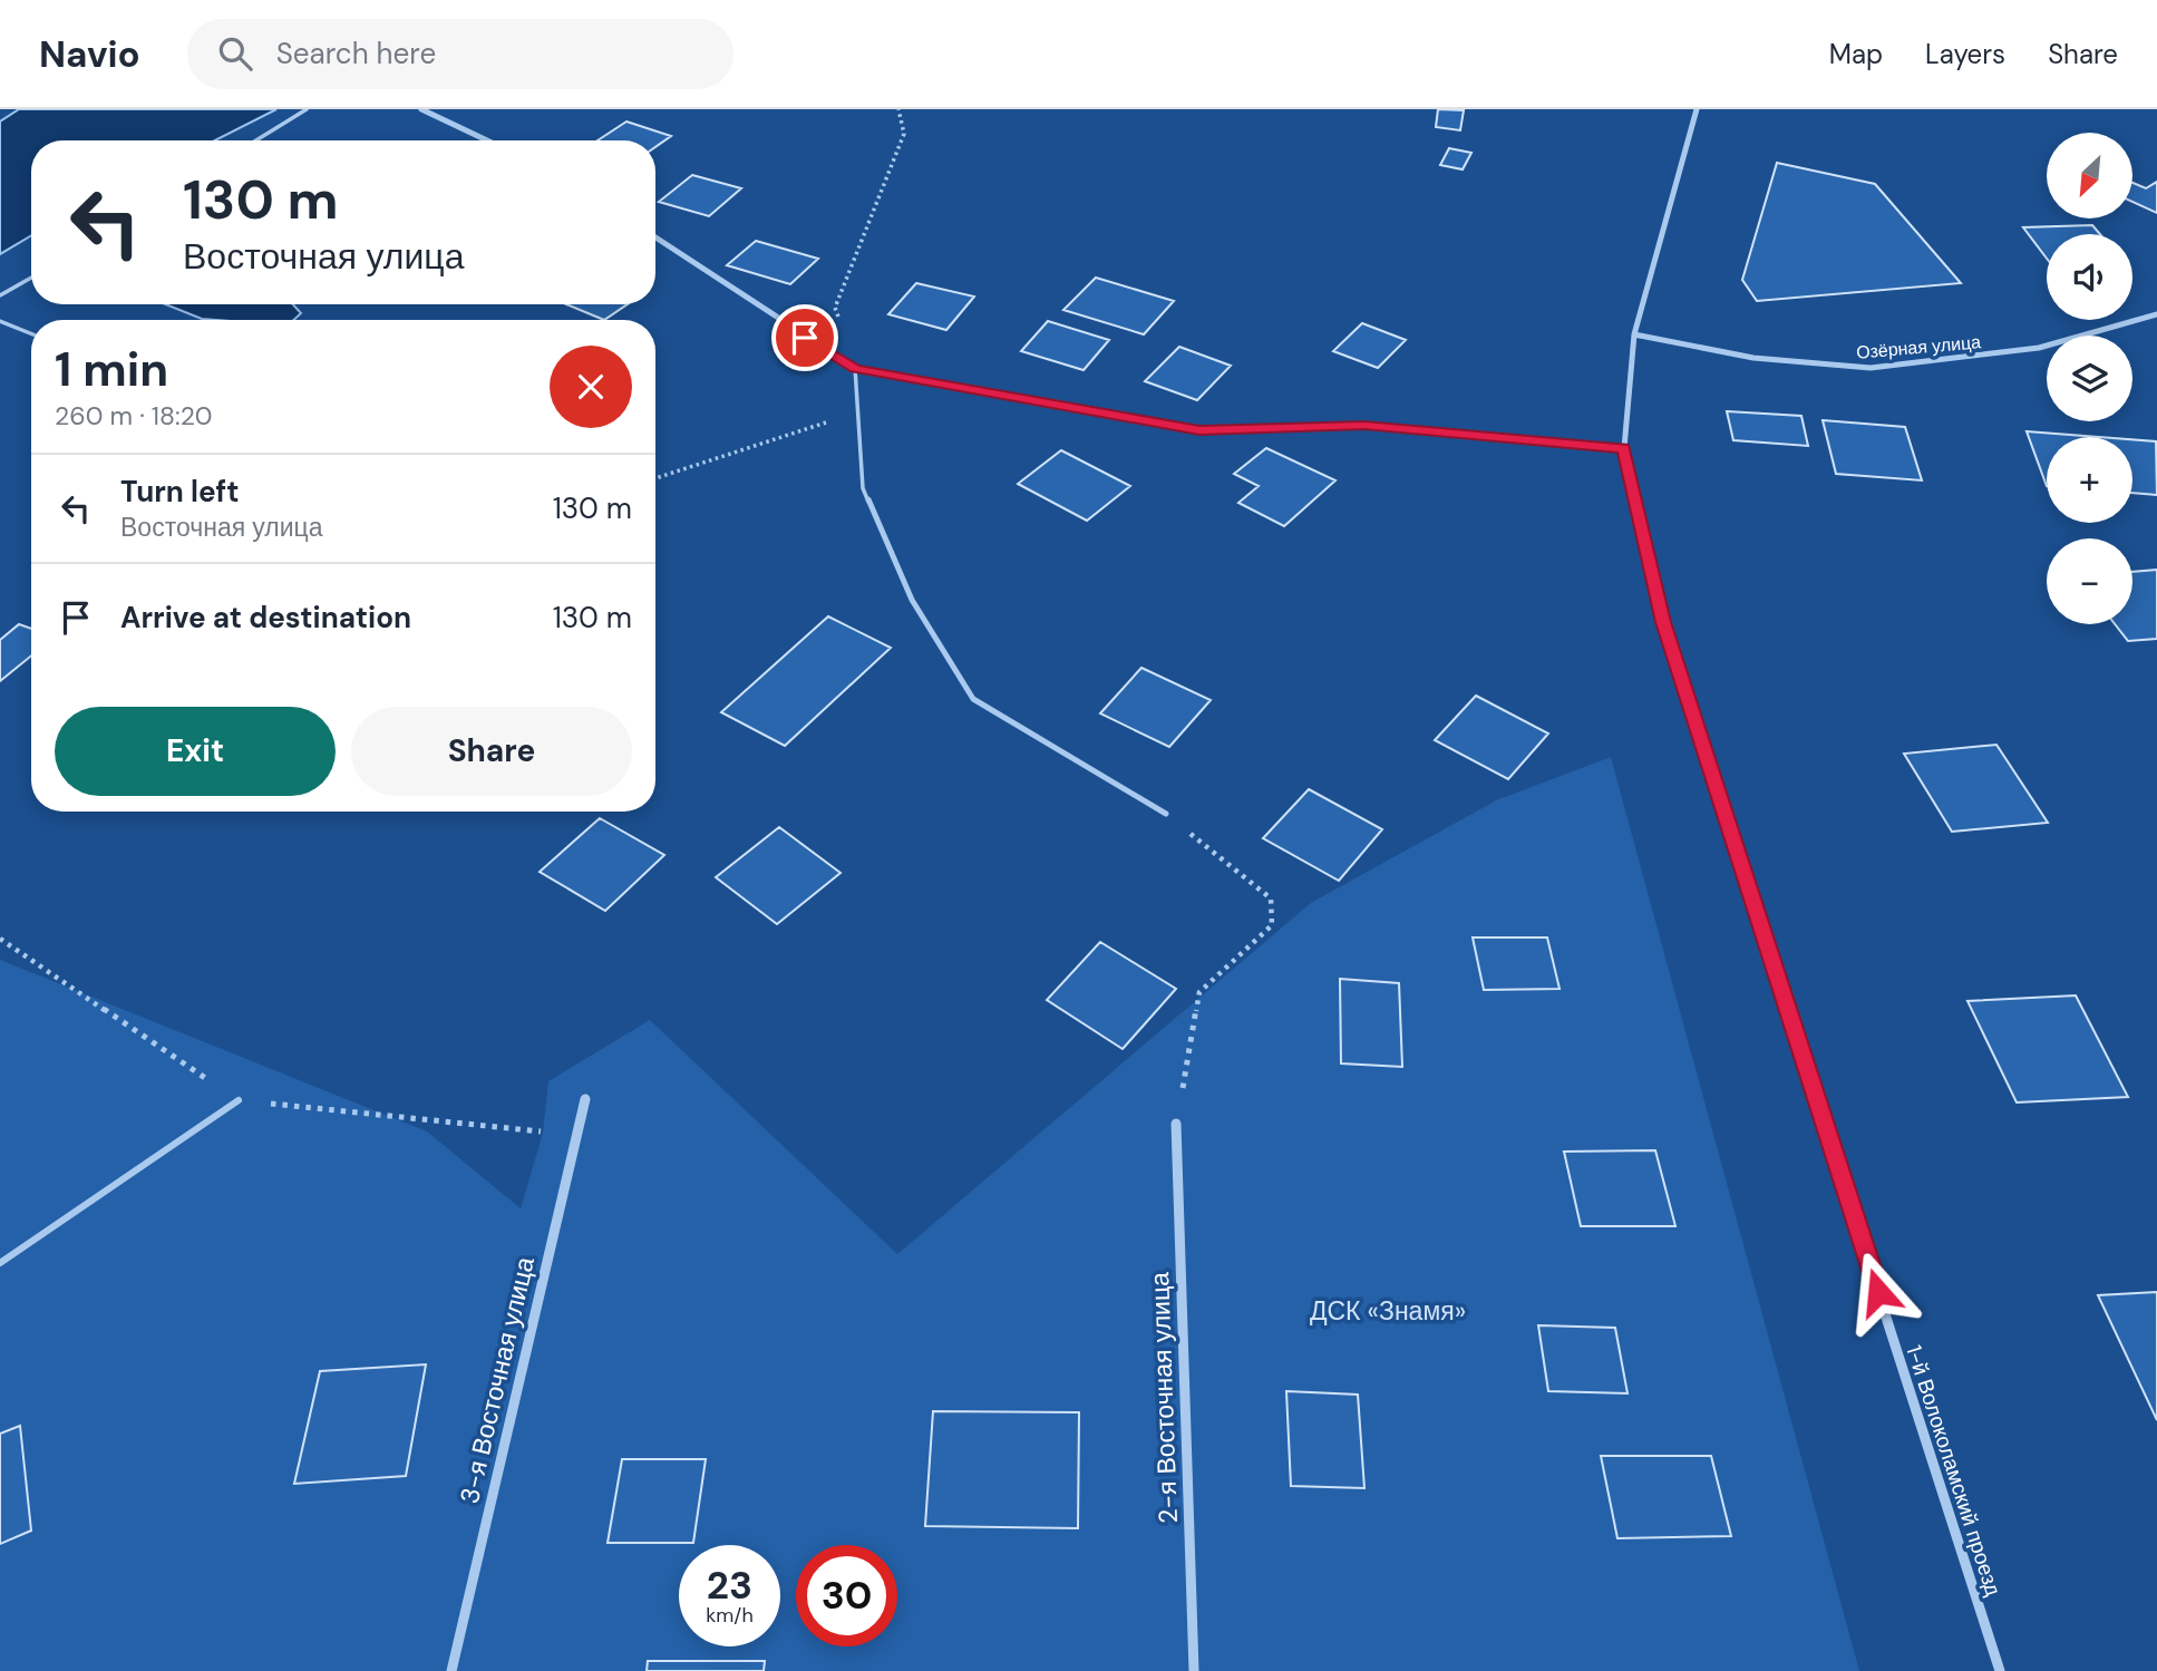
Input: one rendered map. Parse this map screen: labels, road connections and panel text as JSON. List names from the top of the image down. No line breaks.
{"streets":{"street":["Озёрная улица","3-я Восточная улица","2-я Восточная улица","1-й Волоколамский проезд"]},"crossings":[["Озёрная улица","1-й Волоколамский проезд"]],"parks":["ДСК «Знамя»"],"north":"bottom left","page":{"header":"Navio","search":"Search here","nav":["Map","Layers","Share"],"map_buttons":["+","−"],"turn":["130 m","Восточная улица"],"heading":["1 min","260 m · 18:20"],"list":[{"name":"Turn left","note":"Восточная улица","value":"130 m"},{"name":"Arrive at destination","value":"130 m"}],"buttons":["Exit","Share"],"speed":"23 km/h","limit":"30"}}
